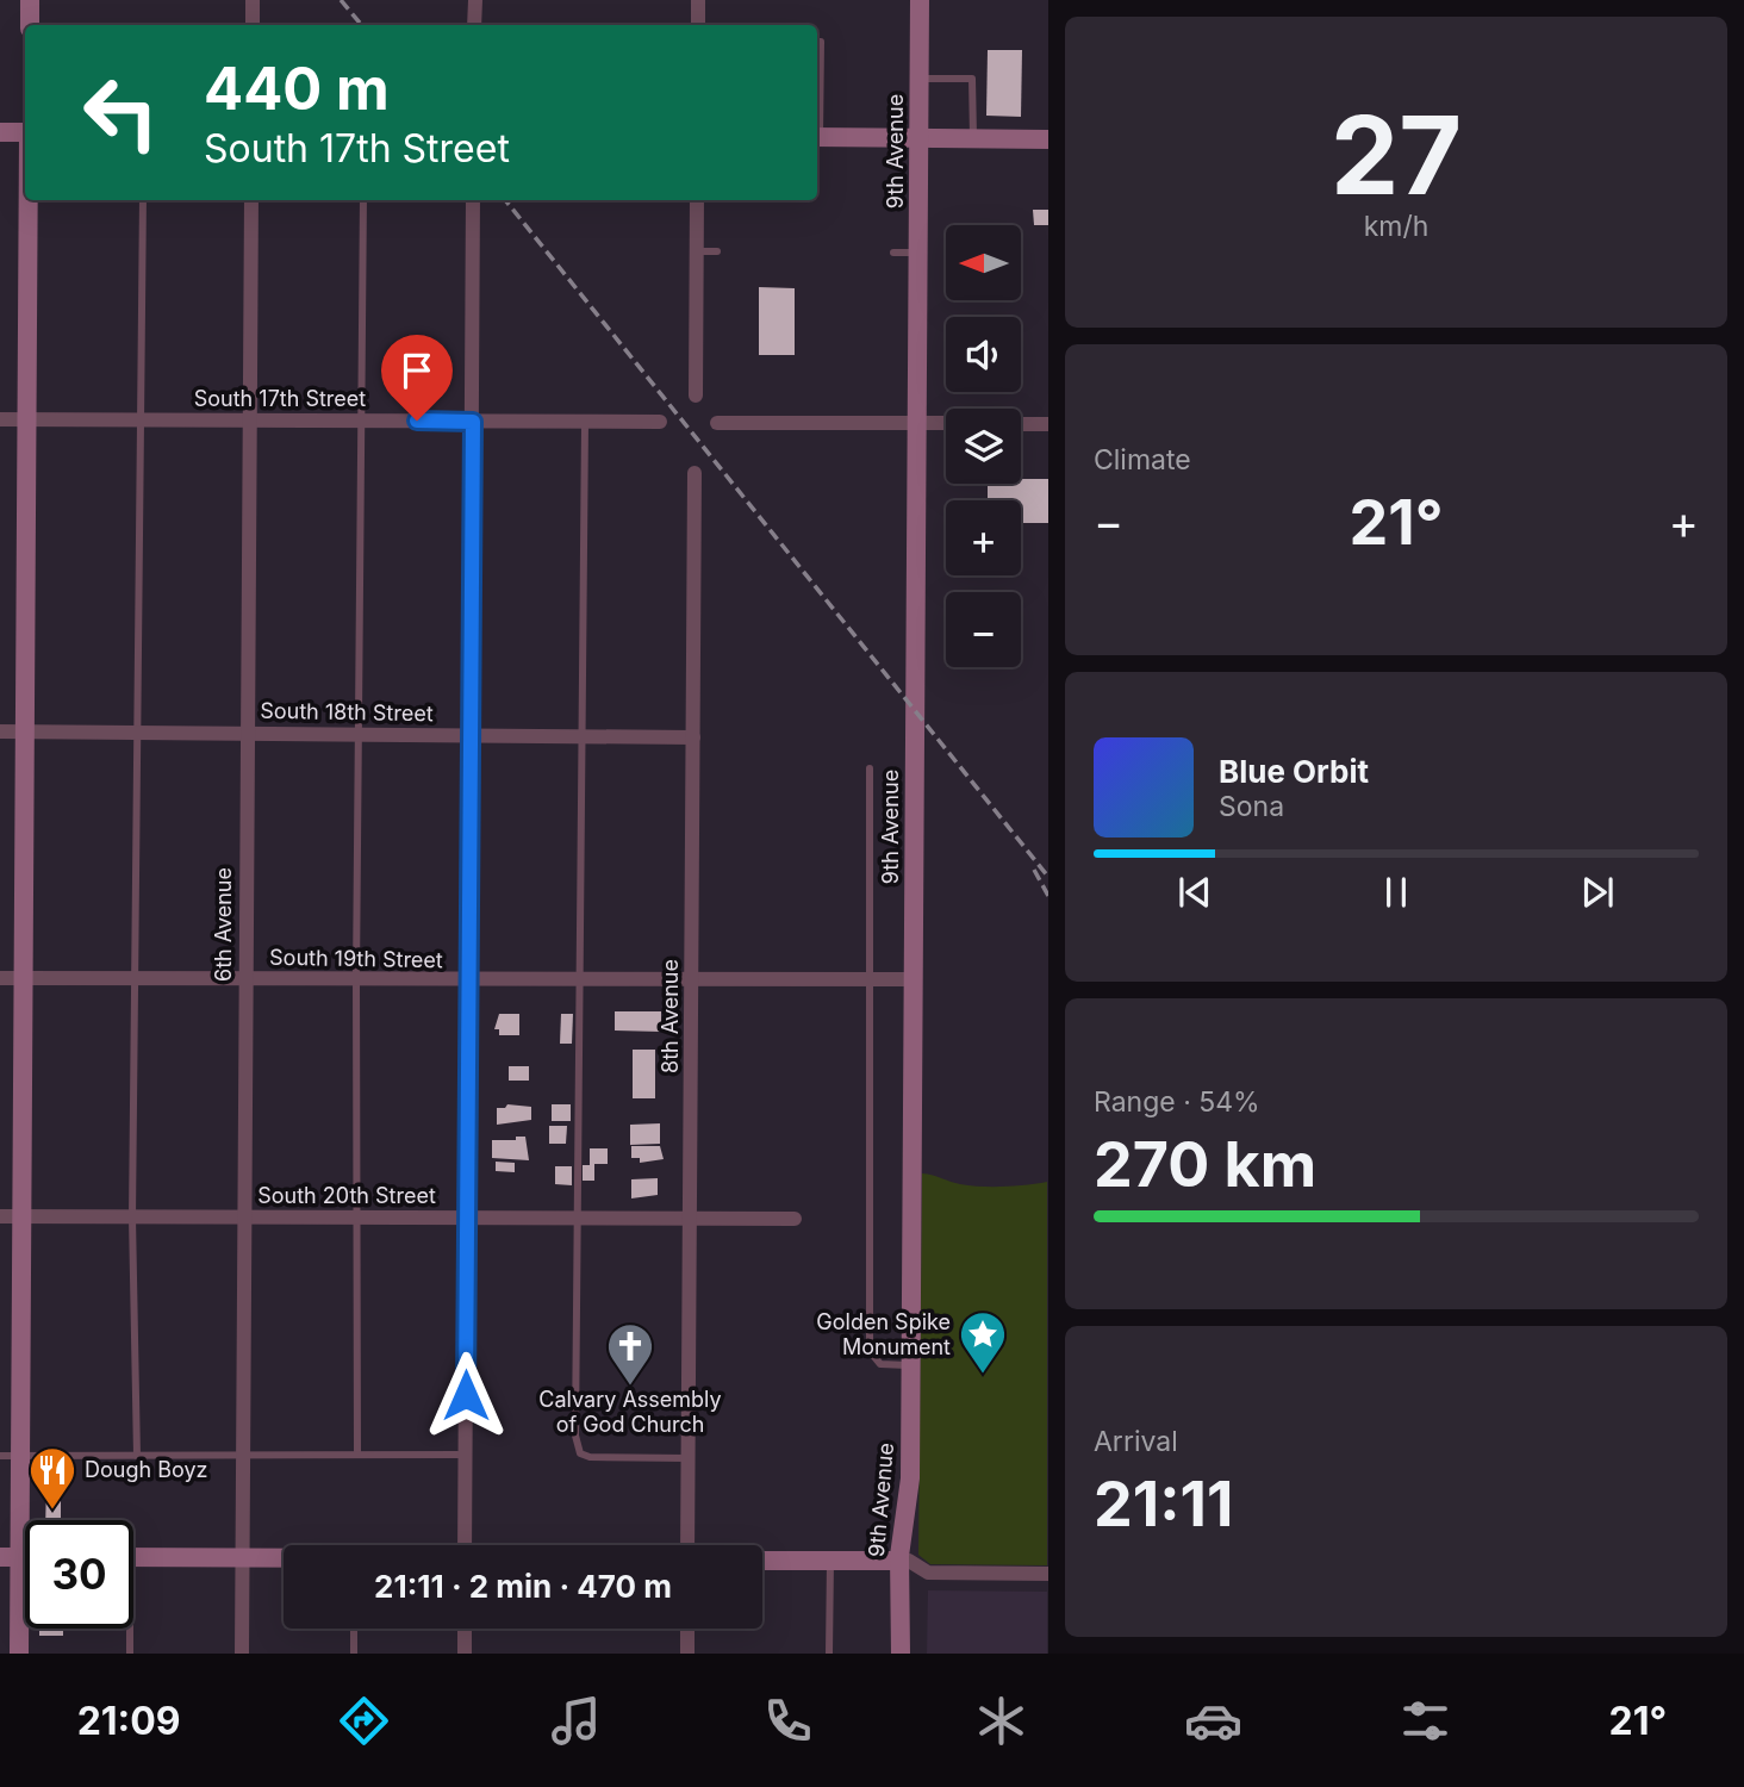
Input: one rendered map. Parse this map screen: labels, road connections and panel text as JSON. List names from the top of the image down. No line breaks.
{"streets":{"street":["9th Avenue","South 17th Street","South 18th Street","6th Avenue","South 19th Street","8th Avenue","South 20th Street"]},"crossings":[["9th Avenue","South 19th Street"],["South 17th Street","6th Avenue"],["South 18th Street","6th Avenue"],["South 18th Street","8th Avenue"],["6th Avenue","South 19th Street"],["6th Avenue","South 20th Street"],["South 19th Street","8th Avenue"],["8th Avenue","South 20th Street"]],"places":{"place":["Golden Spike Monument"],"church":["Calvary Assembly of God Church"],"restaurant":["Dough Boyz"]},"north":"left","page":{"tile":[["27","km/h"],"Climate",["Range · 54%","270 km"],["Arrival","21:11"]],"turn":["440 m","South 17th Street"],"map_buttons":["+","−"],"heat":["−","21°","+"],"song":["Blue Orbit","Sona"],"limit":"30","trip":"21:11 · 2 min · 470 m","tabs":["21:09","21°"]}}
